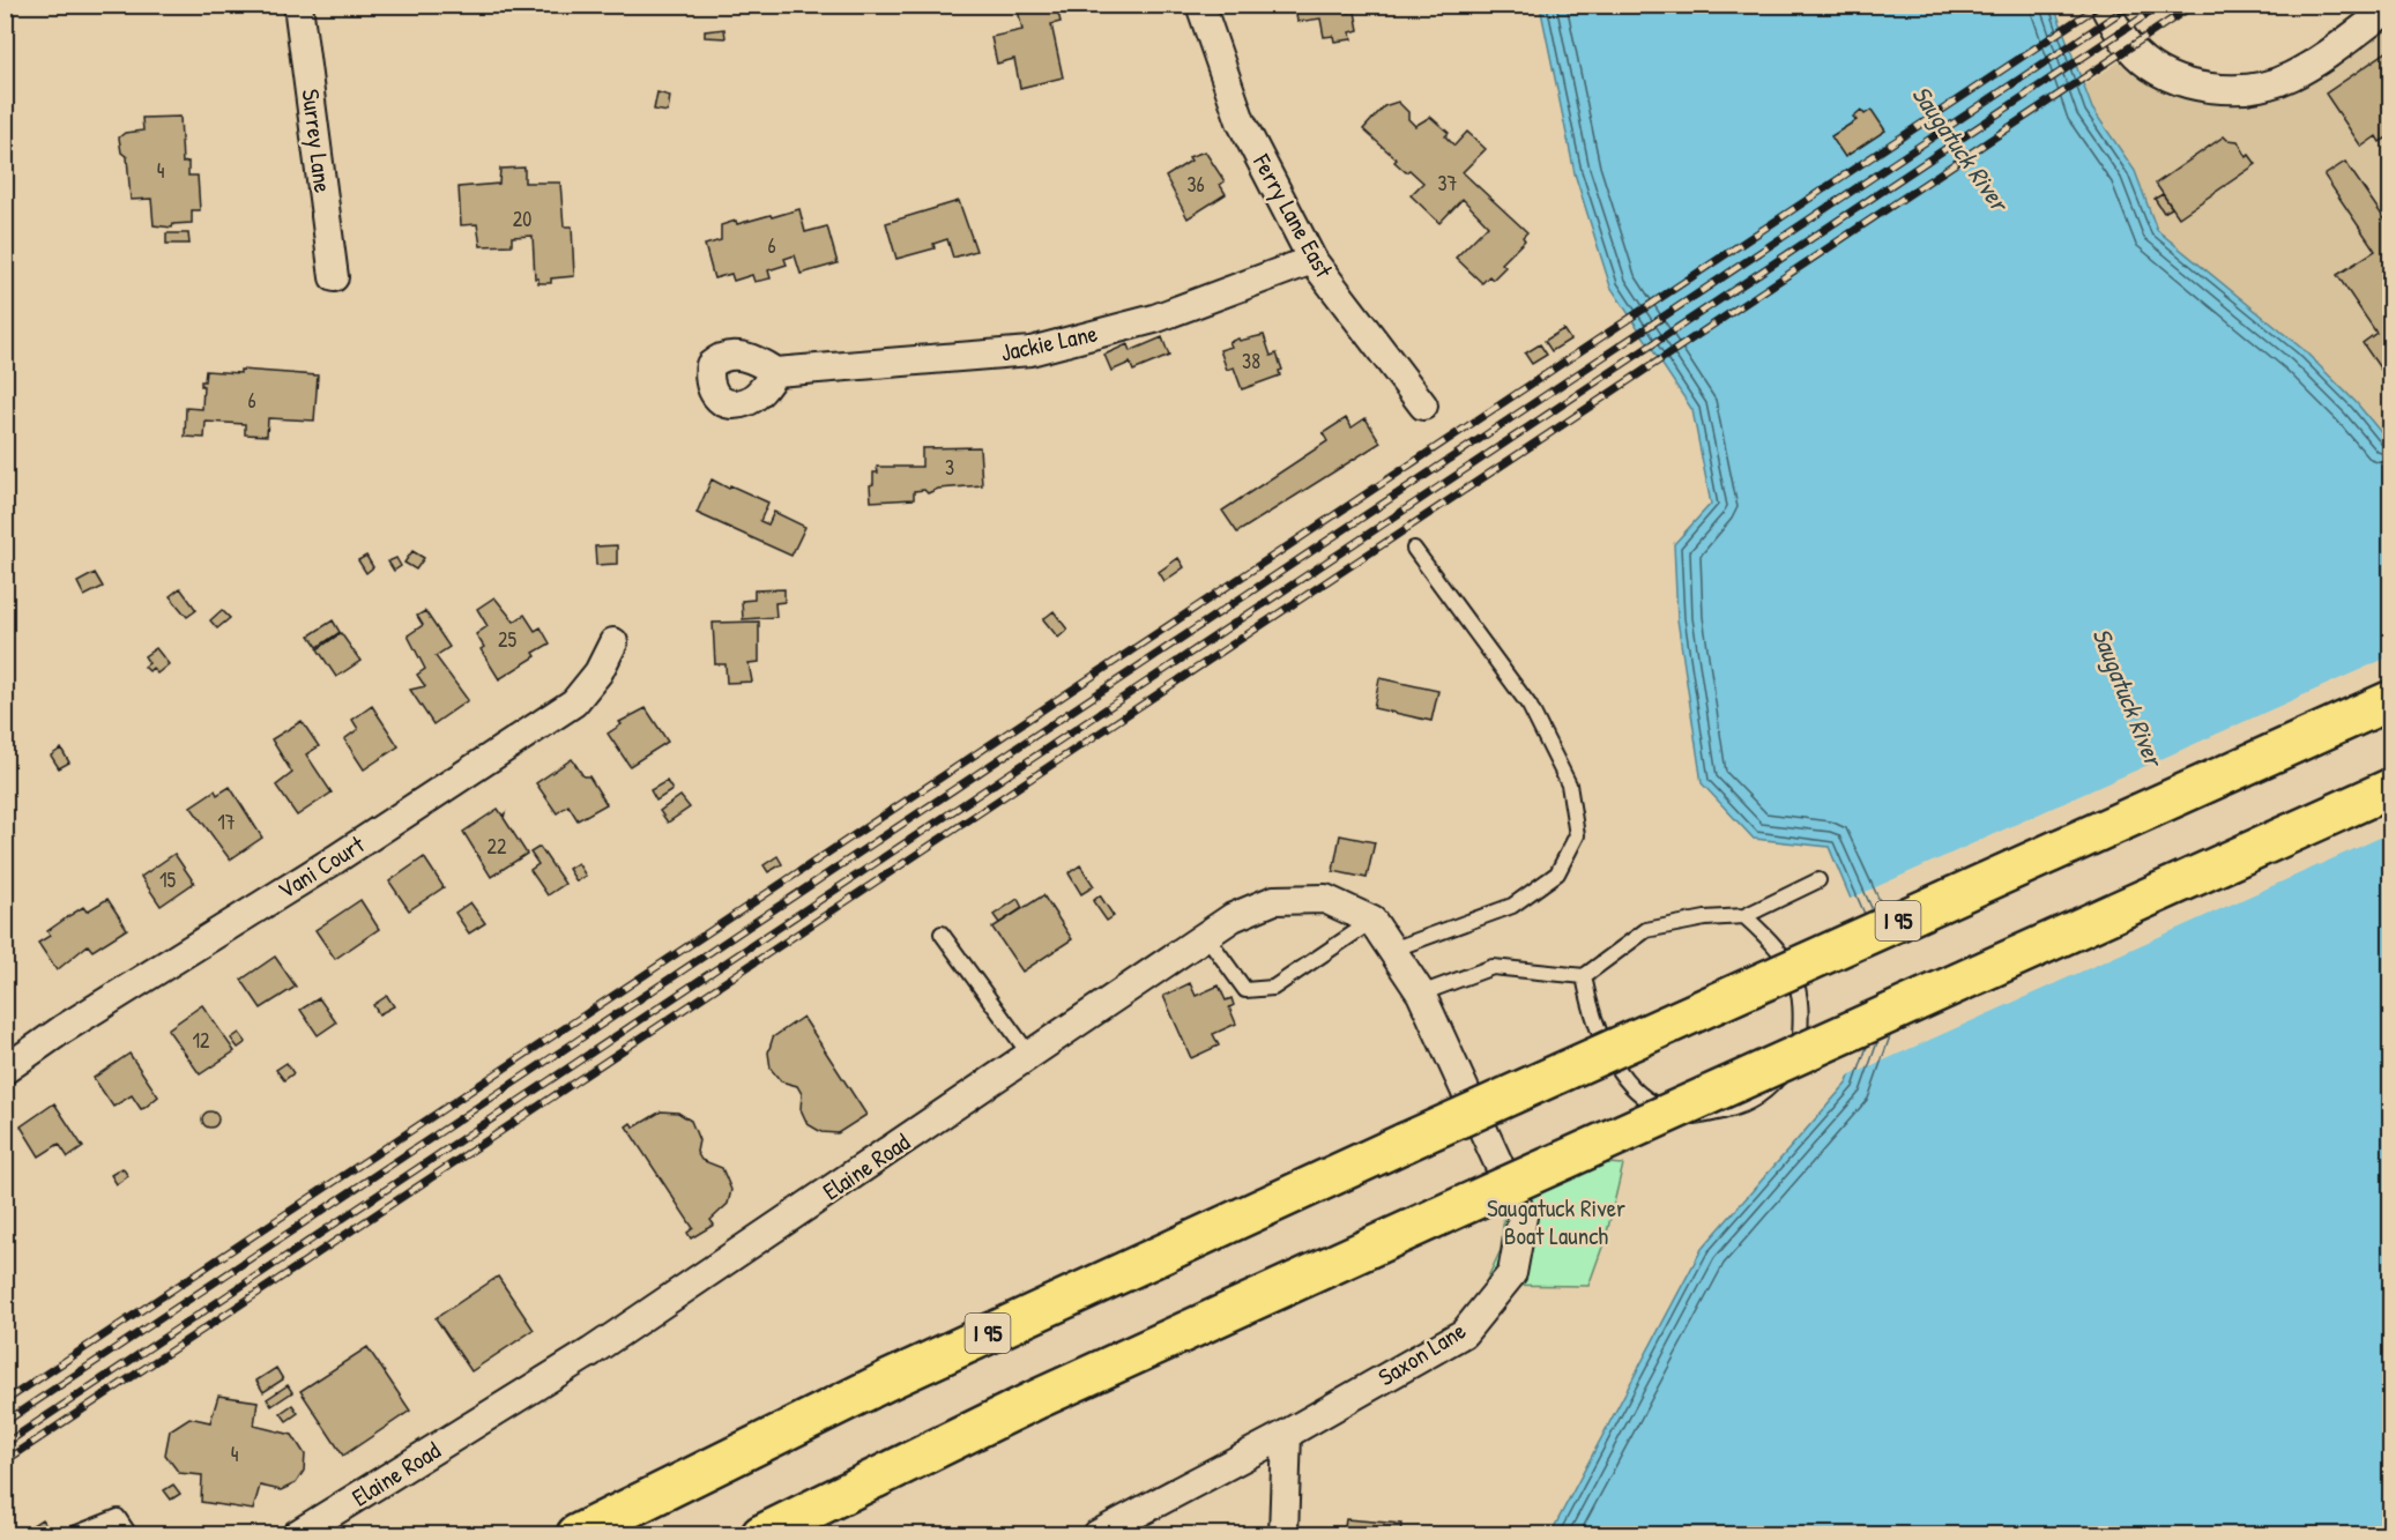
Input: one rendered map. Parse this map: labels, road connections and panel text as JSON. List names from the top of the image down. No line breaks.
{"streets":{"highway":["I 95"],"street":["Surrey Lane","Ferry Lane East","Jackie Lane","Vani Court","Elaine Road","Saxon Lane"]},"crossings":[["Ferry Lane East","Jackie Lane"]],"water":["Saugatuck River"],"parks":["Saugatuck River Boat Launch"],"house_numbers":["4","37","36","20","6","38","6","3","25","17","22","15","12","4"]}
